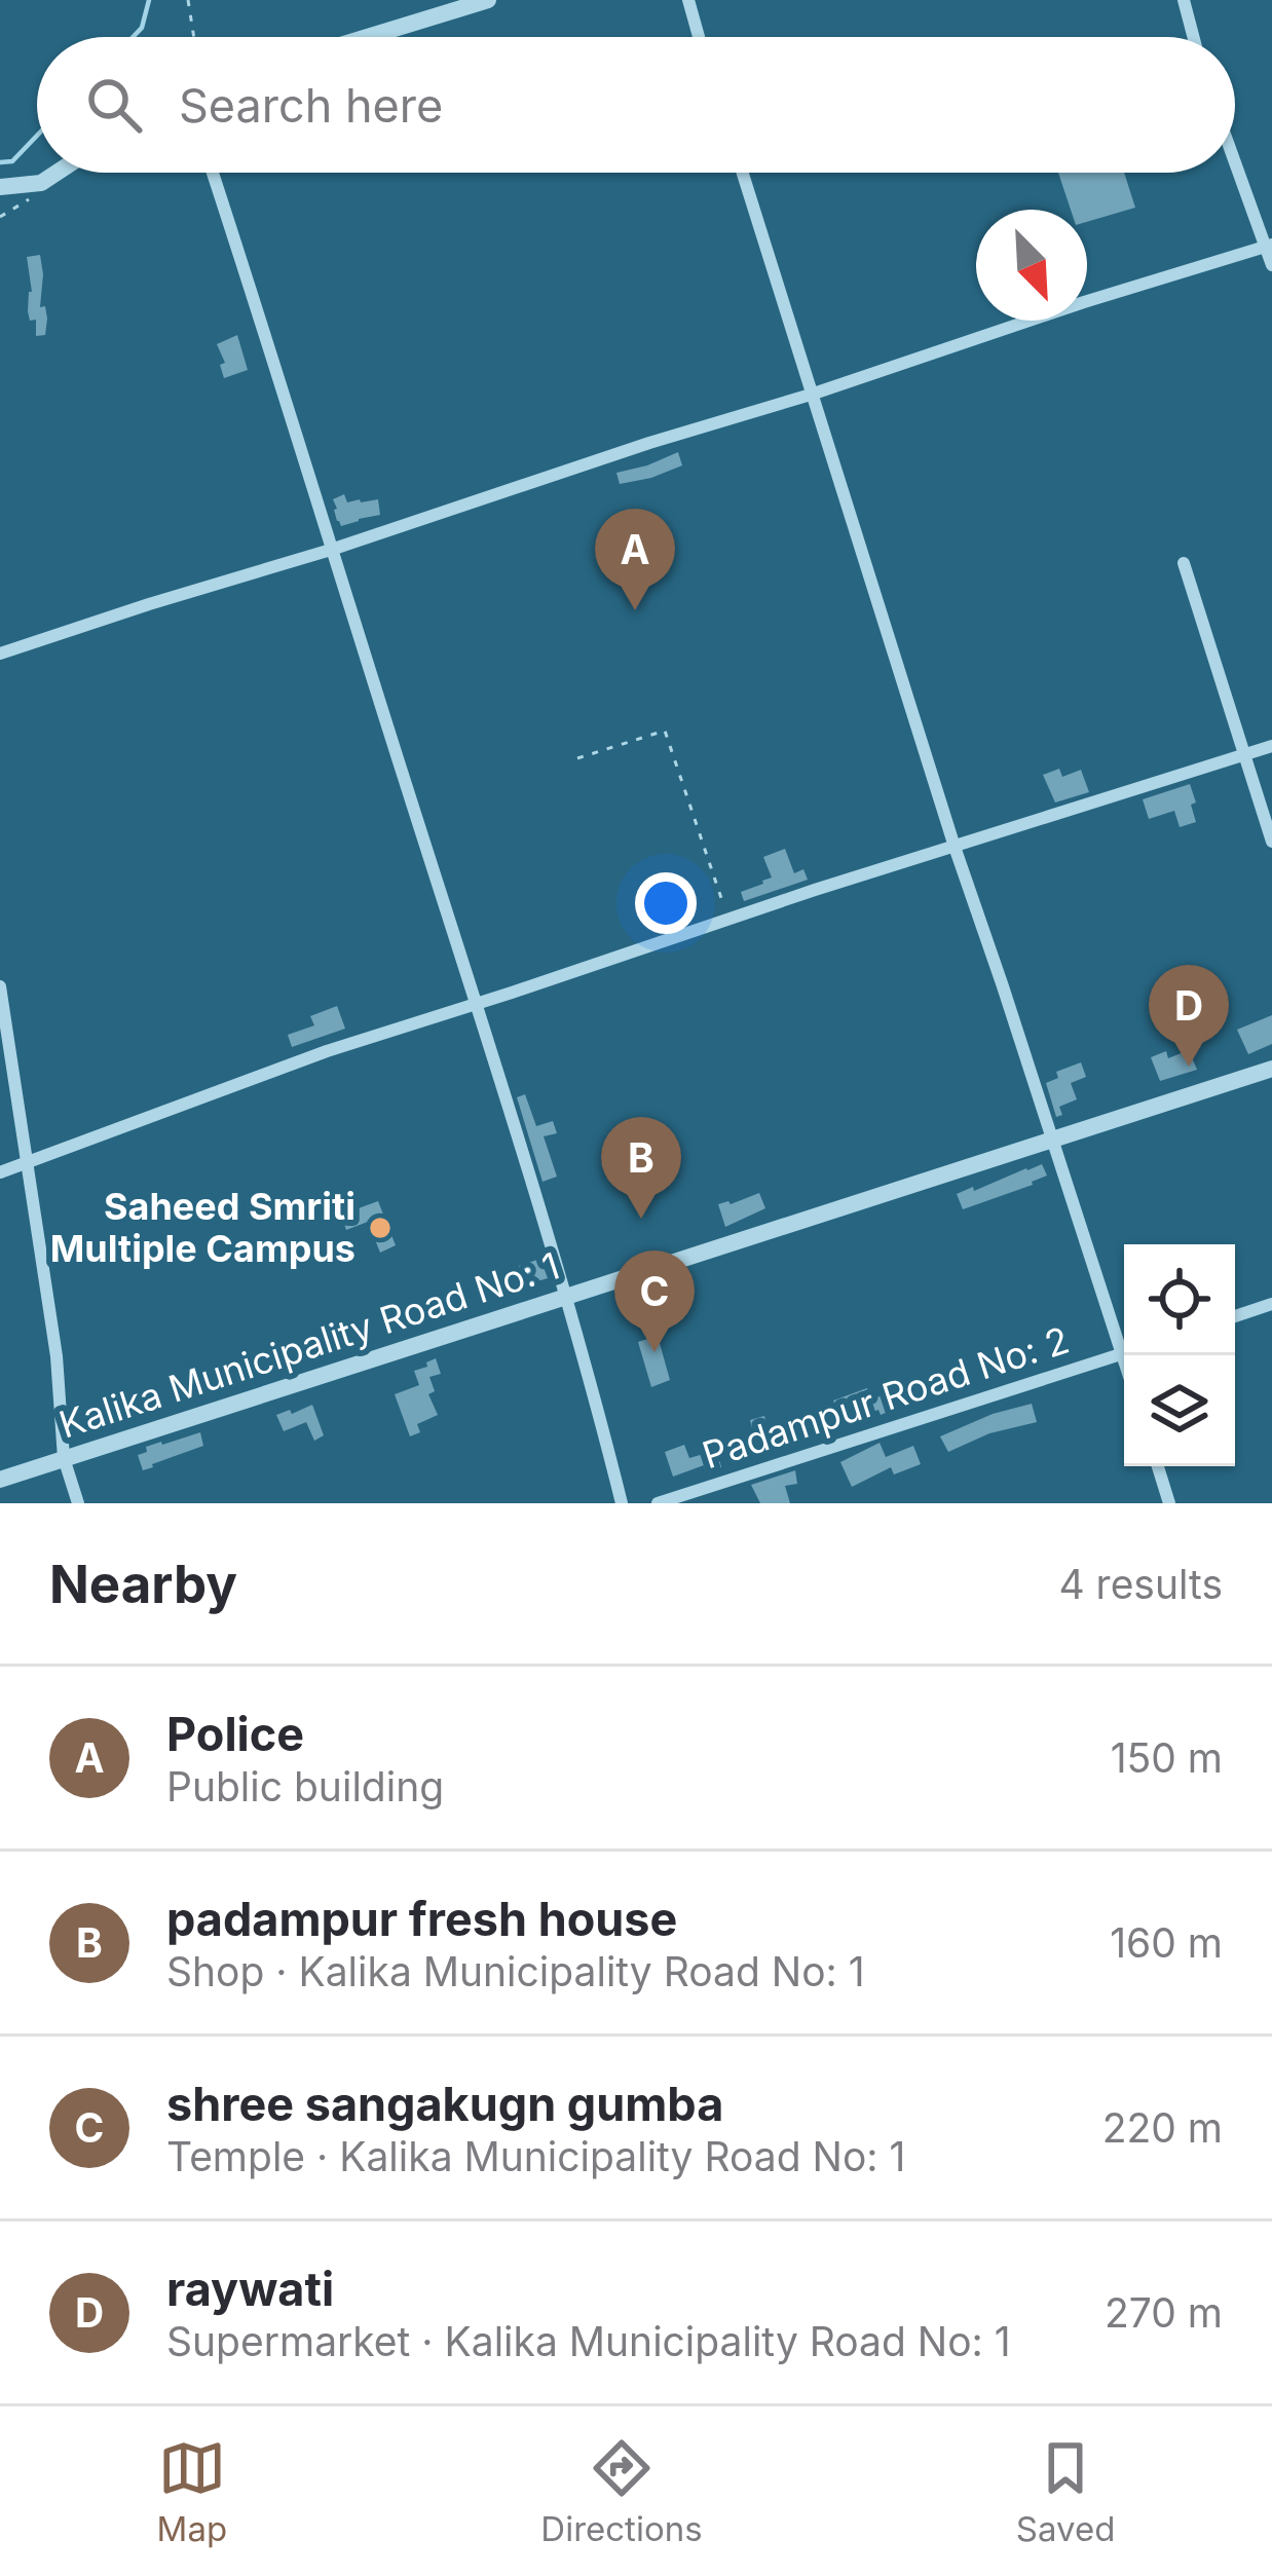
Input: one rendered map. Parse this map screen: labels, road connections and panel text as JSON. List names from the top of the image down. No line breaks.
{"streets":{"street":["Kalika Municipality Road No: 1","Padampur Road No: 2"]},"places":["Saheed Smriti Multiple Campus"],"north":"bottom right","page":{"search":"Search here","pins":["A","D","B","C"],"heading":["Nearby","4 results"],"list":[{"mark":"A","name":"Police","note":"Public building","value":"150 m"},{"mark":"B","name":"padampur fresh house","note":"Shop · Kalika Municipality Road No: 1","value":"160 m"},{"mark":"C","name":"shree sangakugn gumba","note":"Temple · Kalika Municipality Road No: 1","value":"220 m"},{"mark":"D","name":"raywati","note":"Supermarket · Kalika Municipality Road No: 1","value":"270 m"}],"nav":["Map","Directions","Saved"]}}
